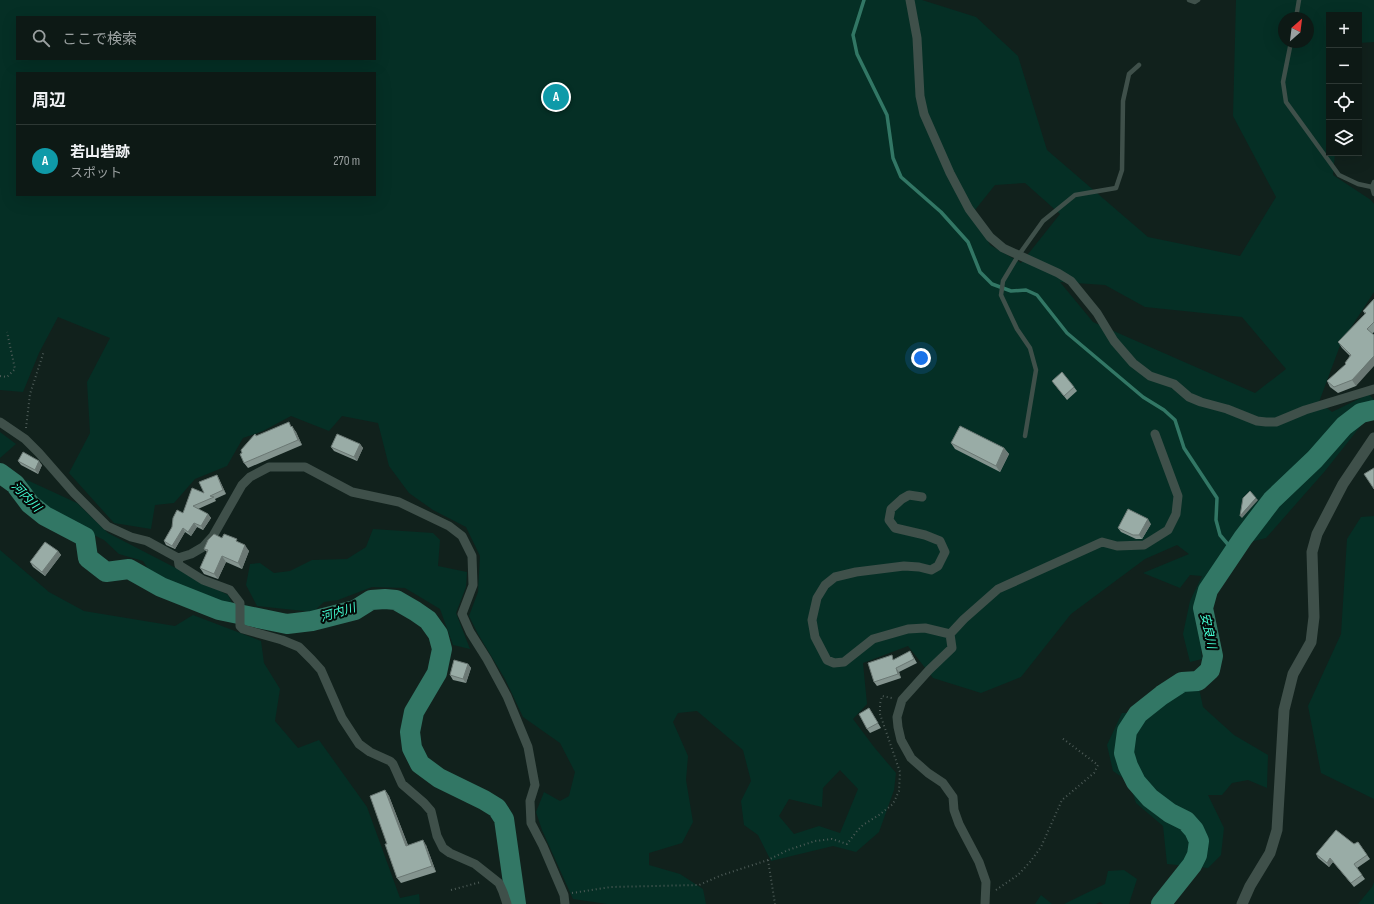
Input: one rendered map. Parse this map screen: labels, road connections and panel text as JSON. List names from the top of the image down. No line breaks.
{"water":["河内川","安良川"],"north":"top right","page":{"map_buttons":["+","−"],"search":"ここで検索","heading":"周辺","pins":"A","list":[{"mark":"A","name":"若山砦跡","note":"スポット","value":"270 m"}]}}
